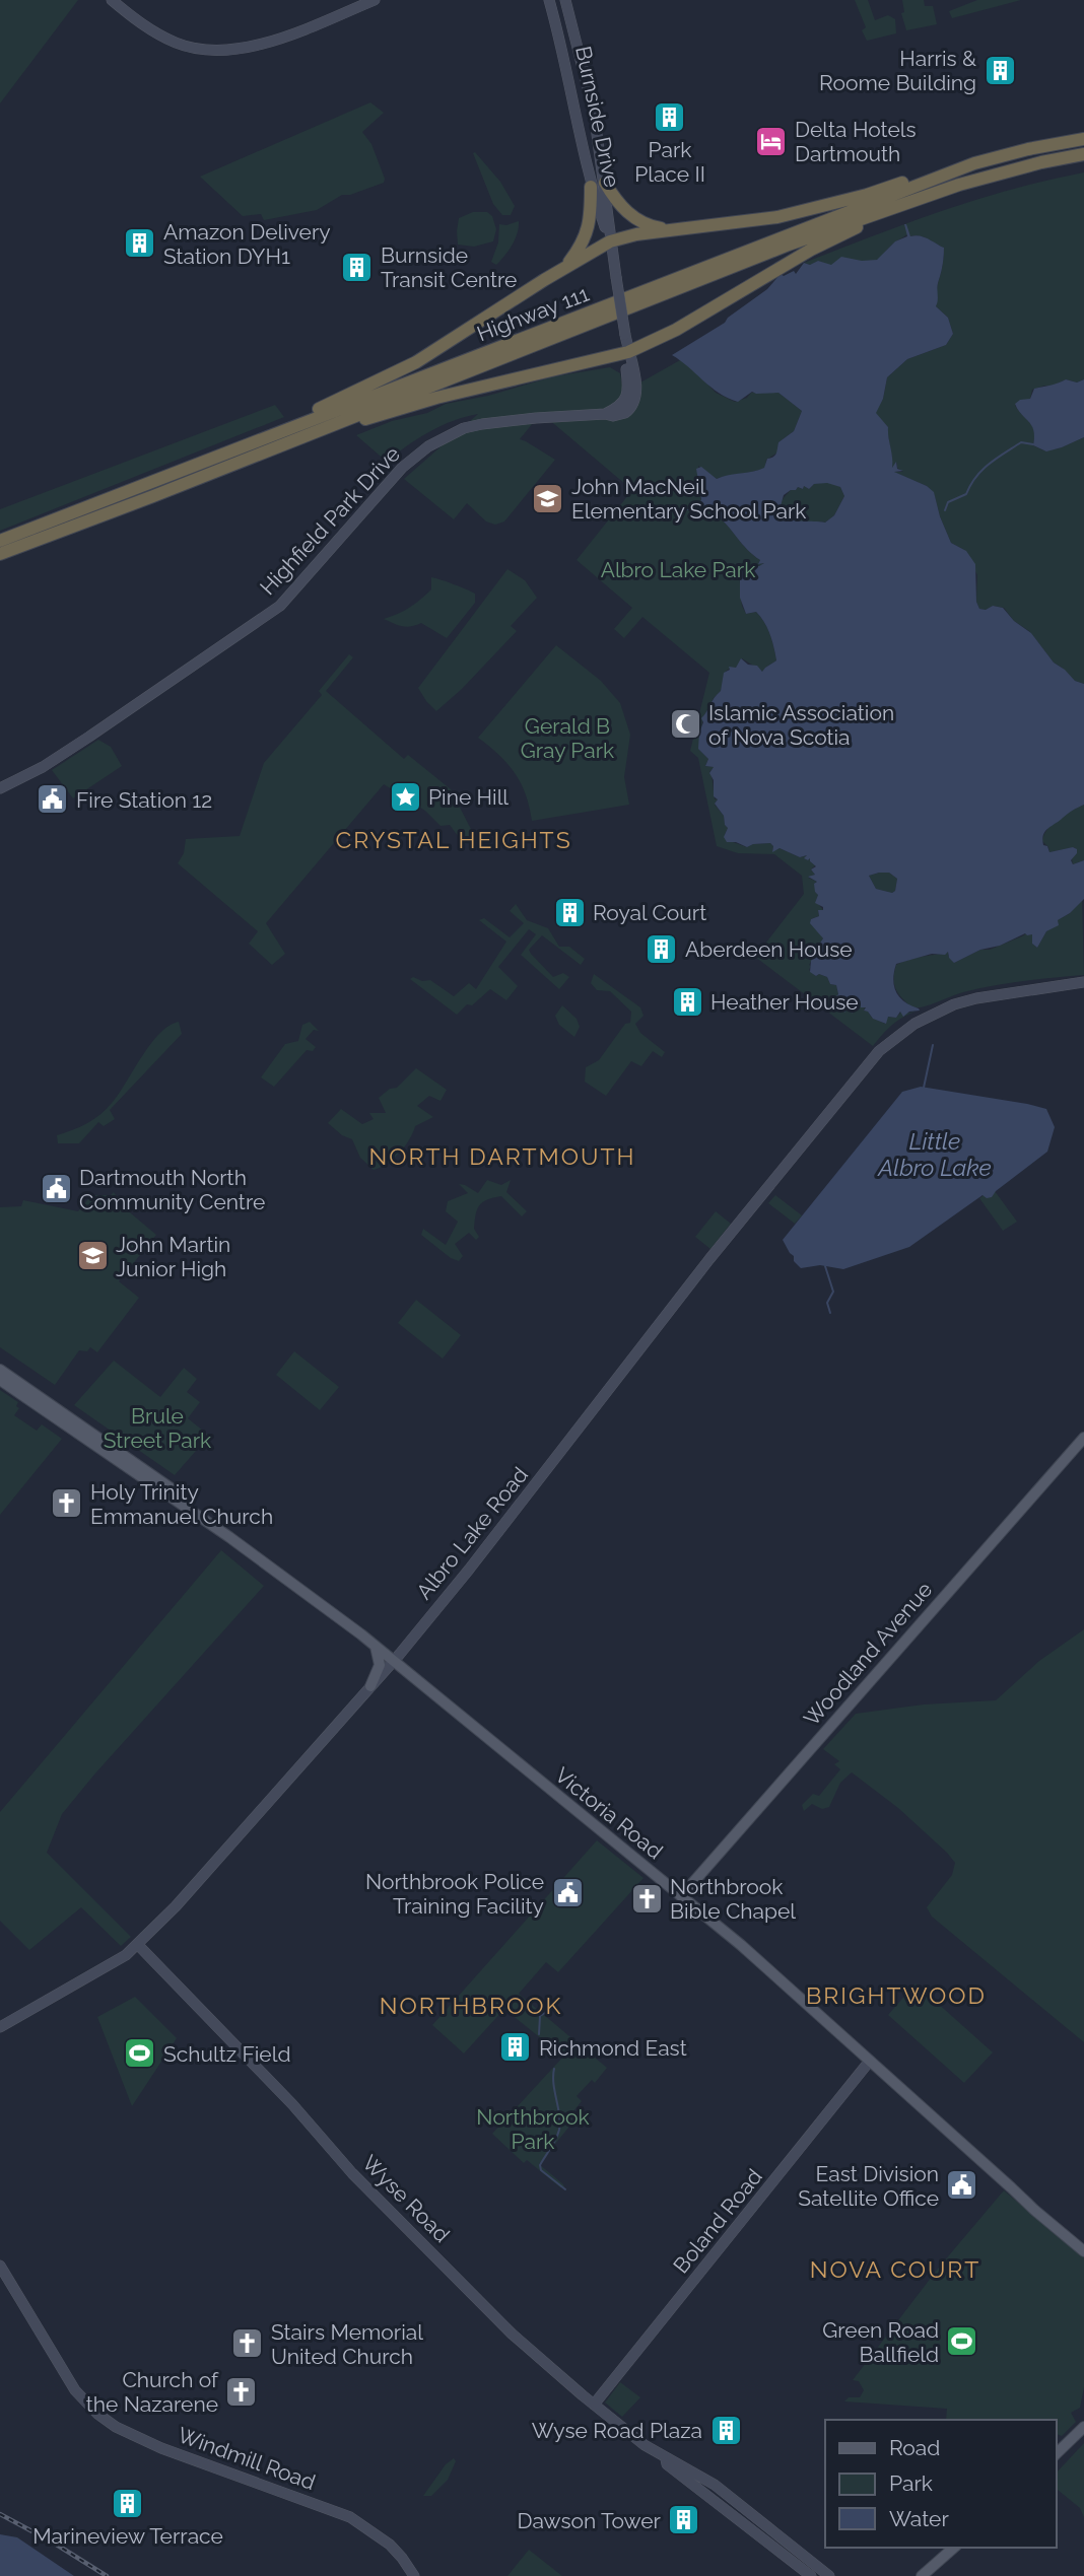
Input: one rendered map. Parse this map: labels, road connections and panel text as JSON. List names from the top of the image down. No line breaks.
{"streets":{"highway":["Highway 111"],"main road":["Burnside Drive","Highfield Park Drive","Albro Lake Road","Woodland Avenue","Victoria Road","Wyse Road","Boland Road","Windmill Road"]},"crossings":[["Burnside Drive","Highfield Park Drive"],["Albro Lake Road","Victoria Road"],["Albro Lake Road","Wyse Road"],["Woodland Avenue","Victoria Road"],["Victoria Road","Boland Road"],["Wyse Road","Boland Road"]],"districts":["CRYSTAL HEIGHTS","NORTH DARTMOUTH","BRIGHTWOOD","NORTHBROOK","NOVA COURT"],"water":["Little Albro Lake"],"parks":["Albro Lake Park","Gerald B Gray Park","Brule Street Park","Northbrook Park"],"places":{"building":["Harris & Roome Building","Park Place II","Amazon Delivery Station DYH1","Burnside Transit Centre","Royal Court","Aberdeen House","Heather House","Richmond East","Wyse Road Plaza","Marineview Terrace","Dawson Tower"],"hotel":["Delta Hotels Dartmouth"],"school or university":["John MacNeil Elementary School Park","John Martin Junior High"],"mosque":["Islamic Association of Nova Scotia"],"place":["Pine Hill"],"public building":["Fire Station 12","Dartmouth North Community Centre","Northbrook Police Training Facility","East Division Satellite Office"],"church":["Holy Trinity Emmanuel Church","Northbrook Bible Chapel","Stairs Memorial United Church","Church of the Nazarene"],"sports":["Schultz Field","Green Road Ballfield"]},"legend":["Road","Park","Water"]}
